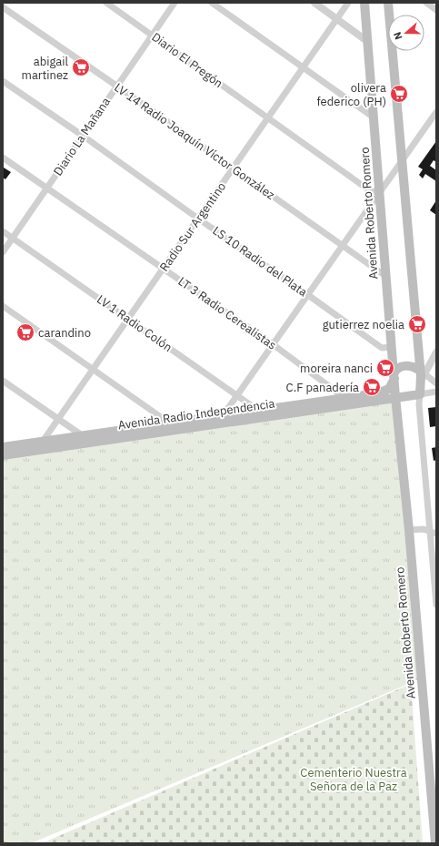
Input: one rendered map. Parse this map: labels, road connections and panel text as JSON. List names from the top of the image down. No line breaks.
{"streets":{"main road":["Avenida Roberto Romero","Avenida Radio Independencia"],"street":["Diario El Pregón","Diario La Mañana","LV 14 Radio Joaquín Víctor González","Radio Sur Argentino","LS 10 Radio del Plata","LT 3 Radio Cerealistas","LV 1 Radio Colón"]},"crossings":[["Diario El Pregón","Diario La Mañana"],["Diario El Pregón","Avenida Roberto Romero"],["Diario El Pregón","Radio Sur Argentino"],["Diario La Mañana","LV 14 Radio Joaquín Víctor González"],["Diario La Mañana","LS 10 Radio del Plata"],["Diario La Mañana","LT 3 Radio Cerealistas"],["Diario La Mañana","LV 1 Radio Colón"],["LV 14 Radio Joaquín Víctor González","Avenida Roberto Romero"],["LV 14 Radio Joaquín Víctor González","Radio Sur Argentino"],["Avenida Roberto Romero","LS 10 Radio del Plata"],["Avenida Roberto Romero","Avenida Radio Independencia"],["Radio Sur Argentino","LS 10 Radio del Plata"],["Radio Sur Argentino","LT 3 Radio Cerealistas"],["Radio Sur Argentino","LV 1 Radio Colón"],["Radio Sur Argentino","Avenida Radio Independencia"],["LT 3 Radio Cerealistas","Avenida Radio Independencia"],["LV 1 Radio Colón","Avenida Radio Independencia"]],"parks":["Cementerio Nuestra Señora de la Paz"],"places":{"supermarket":["abigail martinez","olivera federico (PH)","gutierrez noelia","carandino","moreira nanci","C.F panadería"]},"north":"left"}
